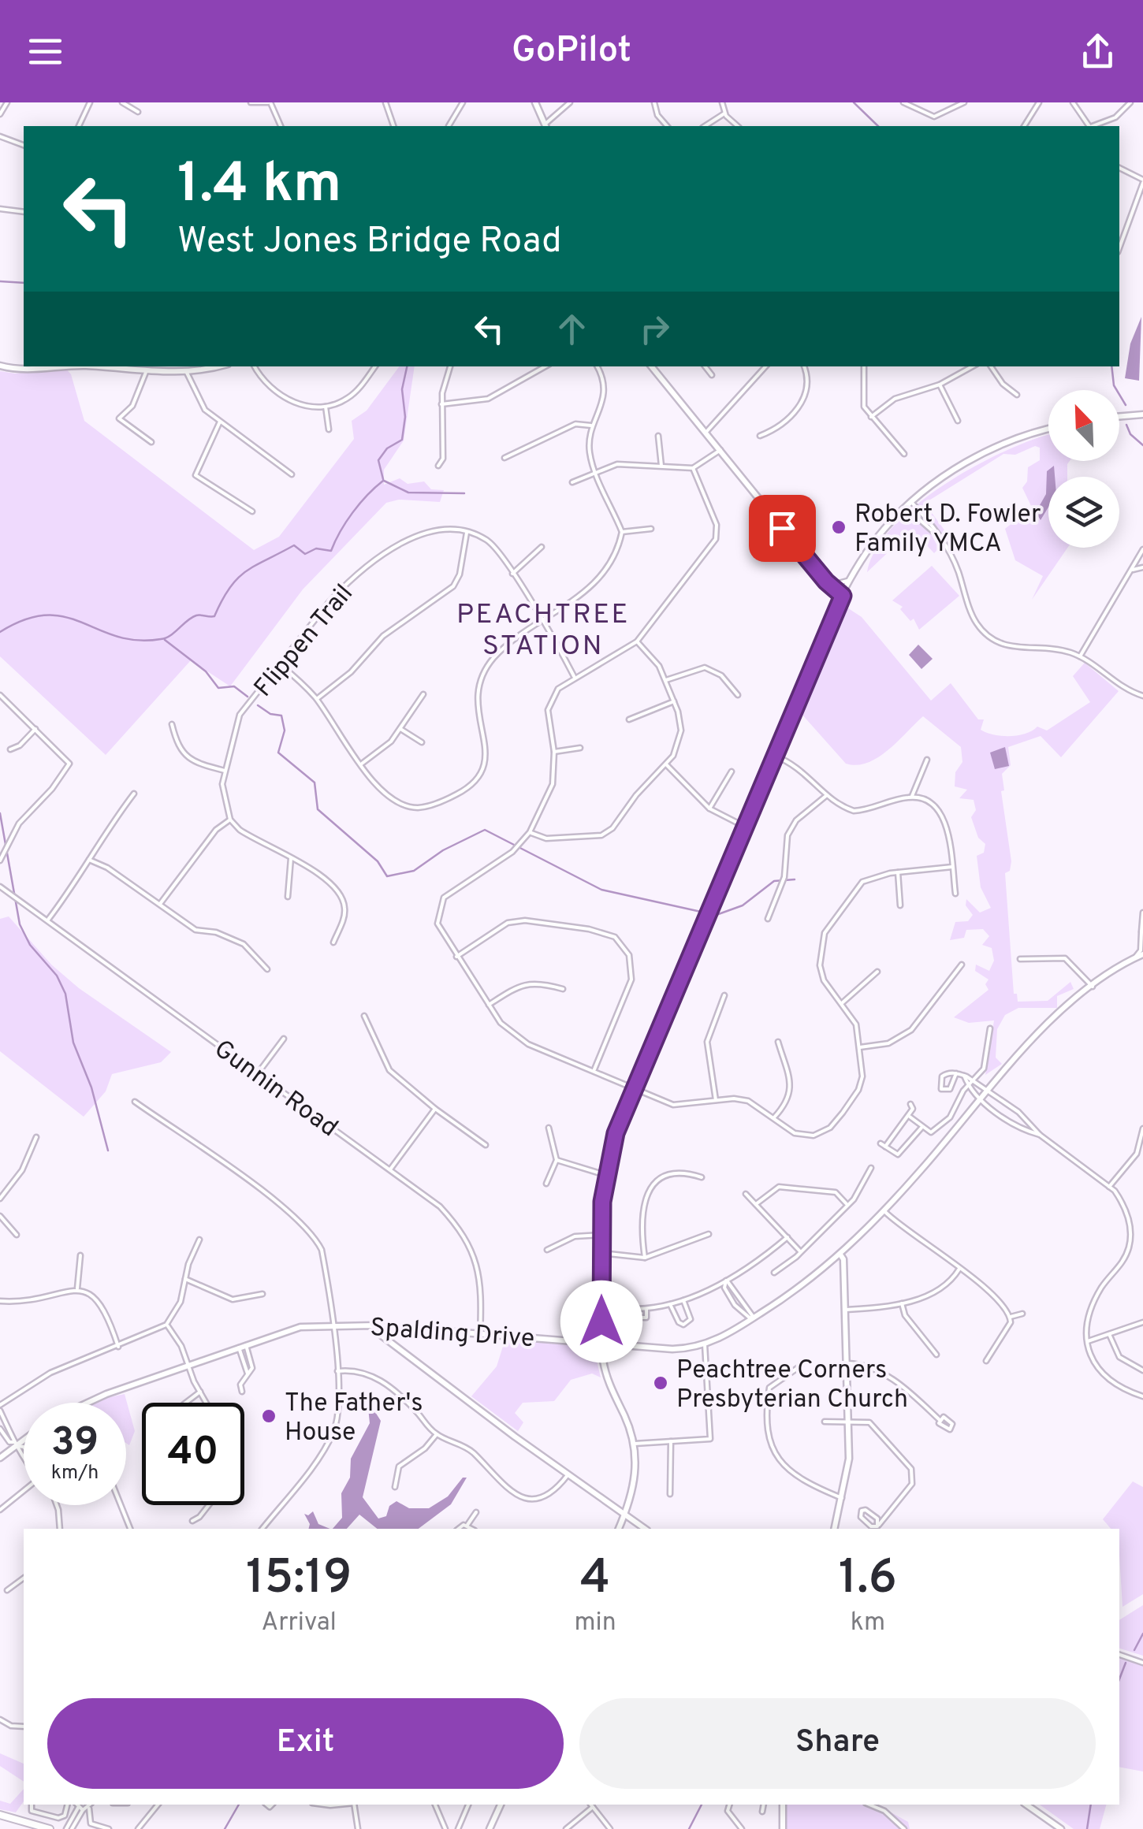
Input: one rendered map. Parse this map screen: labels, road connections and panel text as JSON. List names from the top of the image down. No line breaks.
{"streets":{"street":["Flippen Trail","Gunnin Road","Spalding Drive"]},"crossings":[["Gunnin Road","Spalding Drive"]],"districts":["PEACHTREE STATION"],"places":["Robert D. Fowler Family YMCA","Peachtree Corners Presbyterian Church","The Father's House"],"north":"top left","page":{"header":"GoPilot","turn":["1.4 km","West Jones Bridge Road"],"speed":"39 km/h","limit":"40","eta":["15:19","Arrival","4","min","1.6","km"],"buttons":["Exit","Share"]}}
